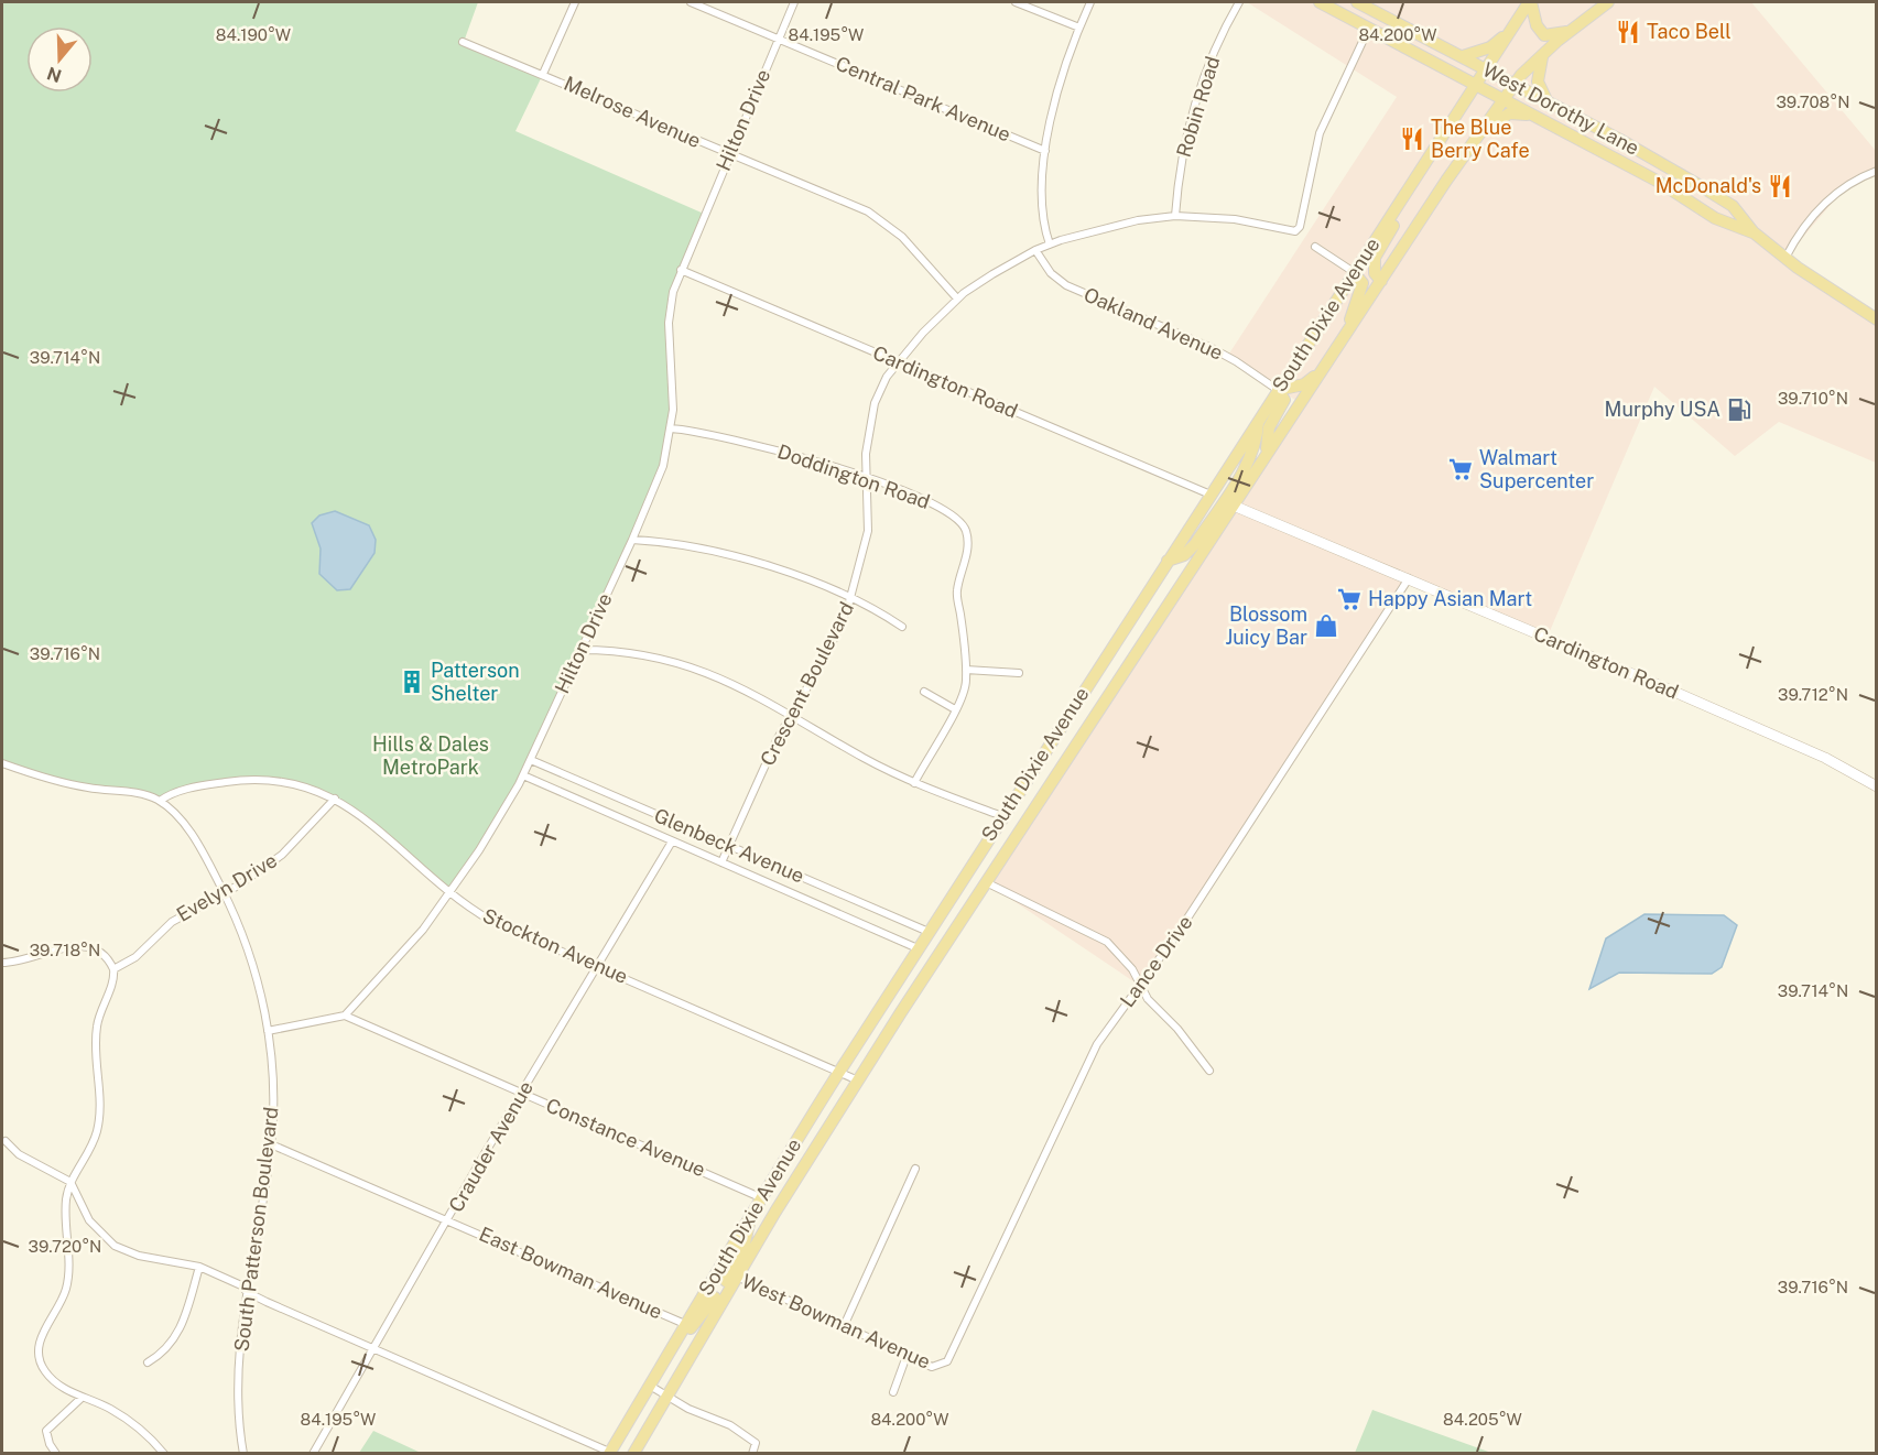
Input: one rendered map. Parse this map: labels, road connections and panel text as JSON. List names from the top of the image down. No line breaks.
{"streets":{"main road":["West Dorothy Lane","South Dixie Avenue"],"street":["Central Park Avenue","Robin Road","Melrose Avenue","Hilton Drive","Oakland Avenue","Cardington Road","Doddington Road","Crescent Boulevard","Glenbeck Avenue","Evelyn Drive","Stockton Avenue","Lance Drive","Constance Avenue","Crauder Avenue","South Patterson Boulevard","East Bowman Avenue","West Bowman Avenue"]},"crossings":[["Central Park Avenue","Hilton Drive"],["Robin Road","Crescent Boulevard"],["West Dorothy Lane","South Dixie Avenue"],["West Dorothy Lane","Crescent Boulevard"],["Melrose Avenue","Hilton Drive"],["Melrose Avenue","Crescent Boulevard"],["Hilton Drive","Cardington Road"],["Hilton Drive","Doddington Road"],["Hilton Drive","Glenbeck Avenue"],["Hilton Drive","Stockton Avenue"],["Hilton Drive","Constance Avenue"],["South Dixie Avenue","Oakland Avenue"],["South Dixie Avenue","Cardington Road"],["South Dixie Avenue","Glenbeck Avenue"],["South Dixie Avenue","Stockton Avenue"],["South Dixie Avenue","Constance Avenue"],["South Dixie Avenue","East Bowman Avenue"],["South Dixie Avenue","West Bowman Avenue"],["Oakland Avenue","Crescent Boulevard"],["Cardington Road","Crescent Boulevard"],["Cardington Road","Lance Drive"],["Doddington Road","Crescent Boulevard"],["Crescent Boulevard","Glenbeck Avenue"],["Glenbeck Avenue","Crauder Avenue"],["Evelyn Drive","Stockton Avenue"],["Evelyn Drive","South Patterson Boulevard"],["Stockton Avenue","Crauder Avenue"],["Stockton Avenue","South Patterson Boulevard"],["Lance Drive","West Bowman Avenue"],["Constance Avenue","Crauder Avenue"],["Crauder Avenue","East Bowman Avenue"],["South Patterson Boulevard","East Bowman Avenue"]],"parks":["Hills & Dales MetroPark"],"places":{"restaurant":["Taco Bell","The Blue Berry Cafe","McDonald's"],"fuel station":["Murphy USA"],"supermarket":["Walmart Supercenter","Happy Asian Mart"],"shop":["Blossom Juicy Bar"],"building":["Patterson Shelter"]},"north":"bottom","coordinates":["84.190°W","84.195°W","84.200°W","39.708°N","39.714°N","39.710°N","39.716°N","39.712°N","39.718°N","39.720°N","84.205°W"]}
